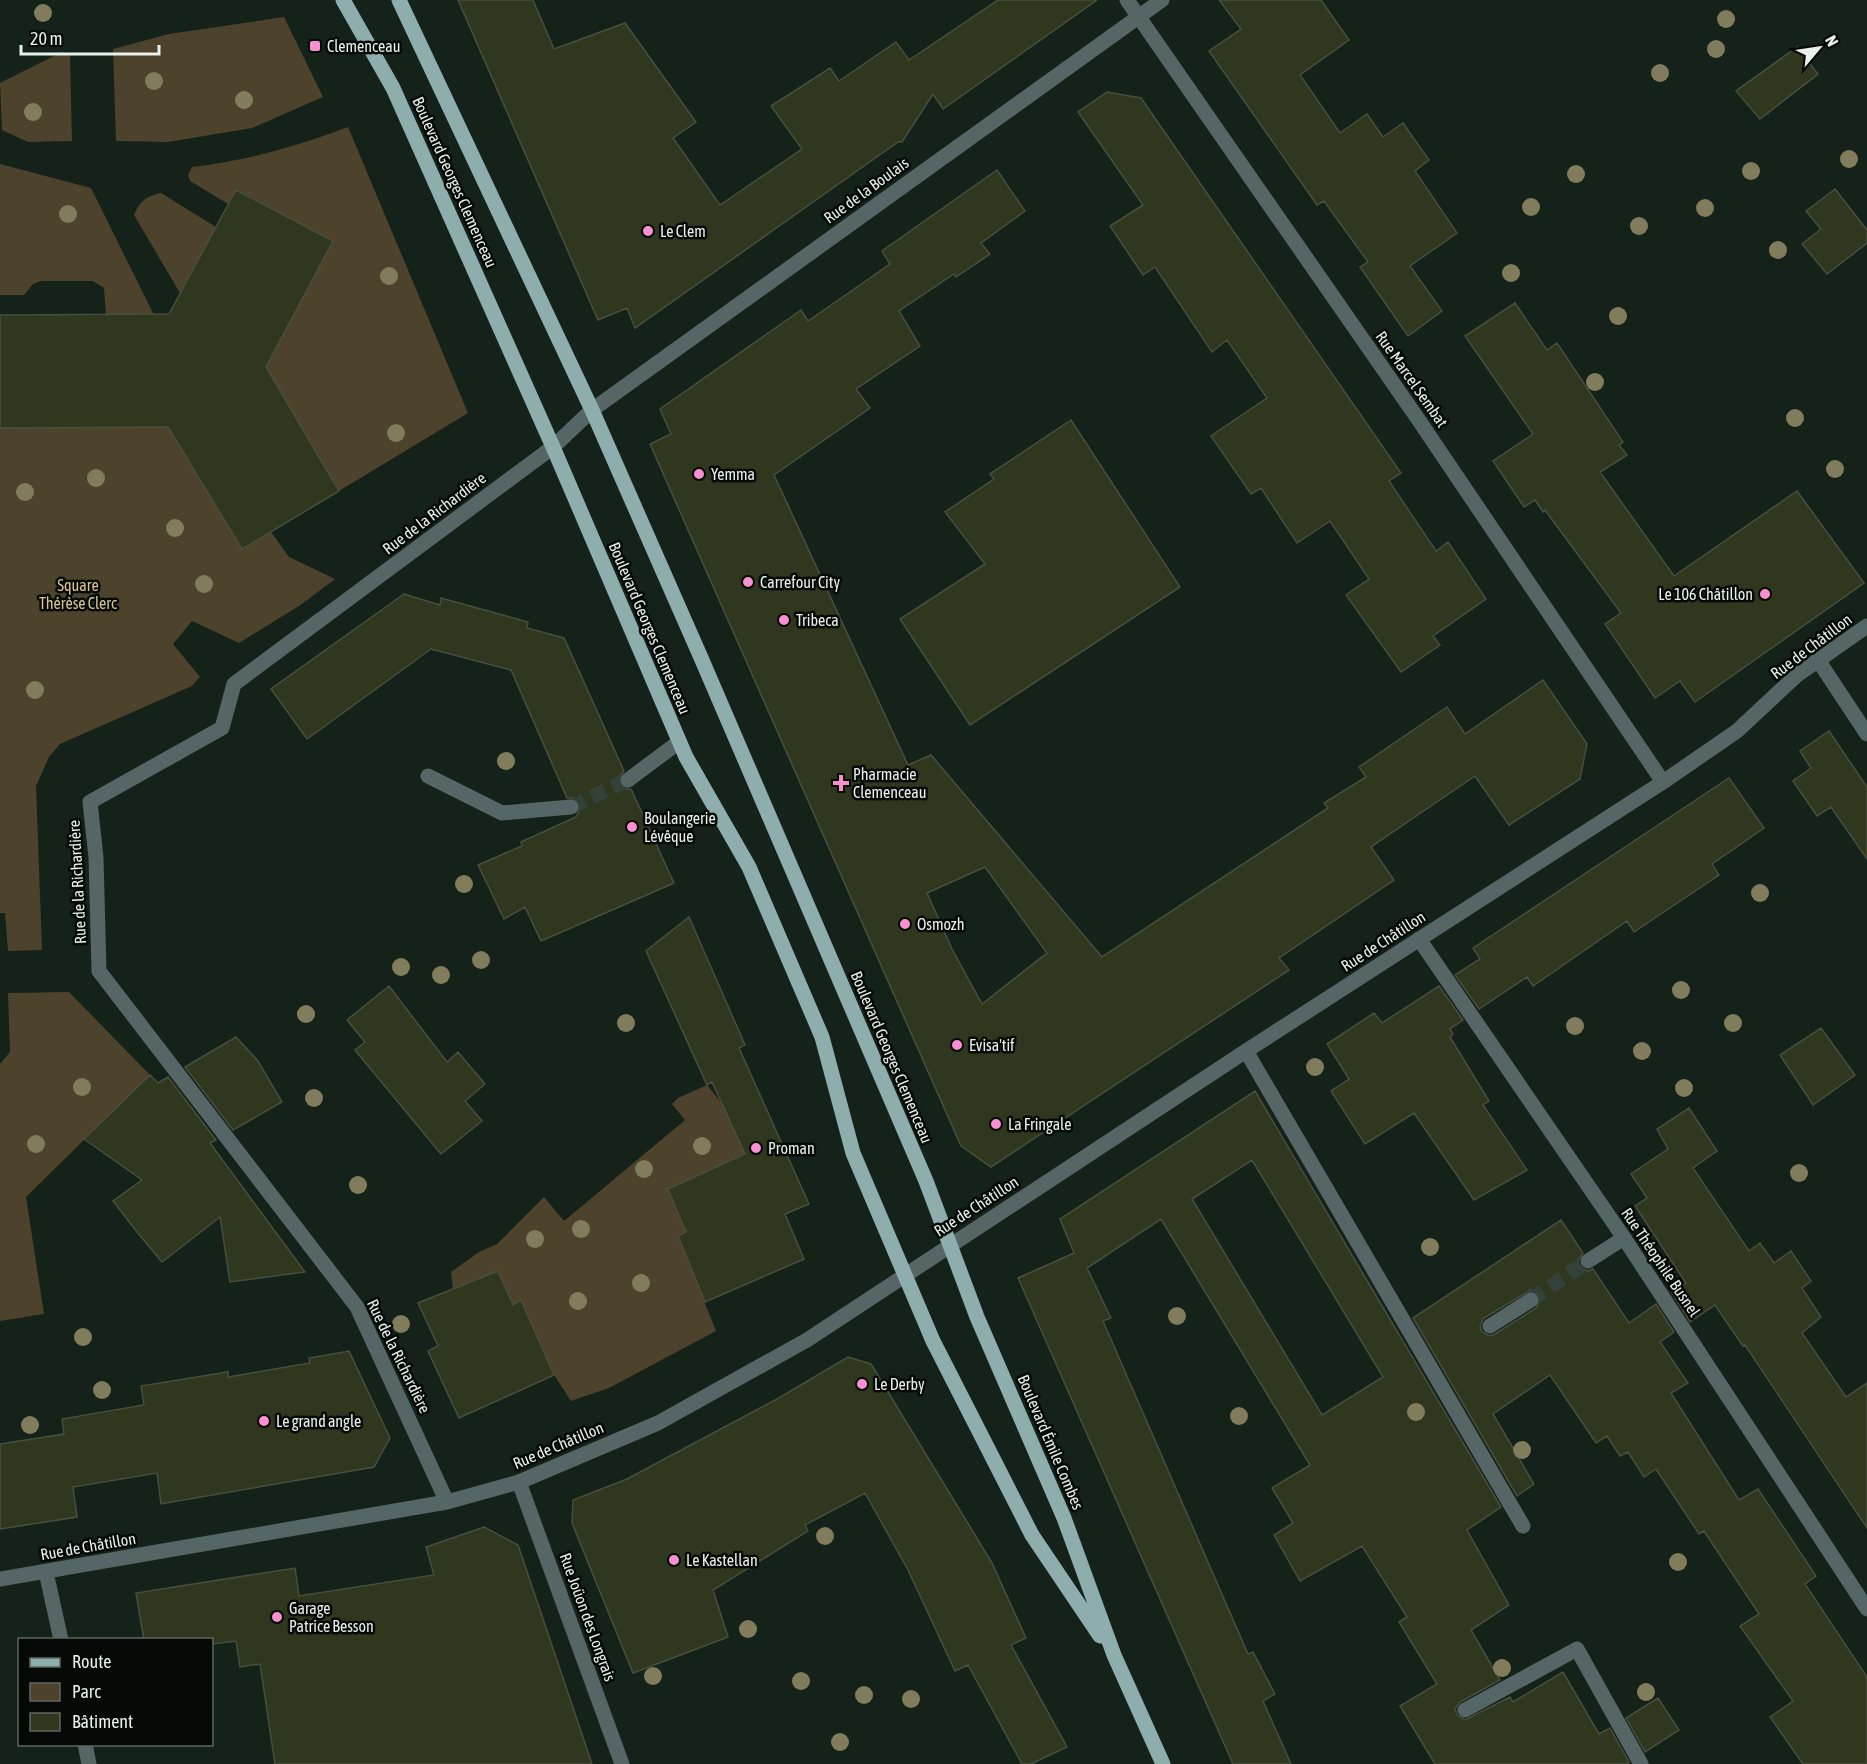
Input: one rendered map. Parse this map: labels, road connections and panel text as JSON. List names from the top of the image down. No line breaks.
{"streets":{"main road":["Boulevard Georges Clemenceau","Boulevard Émile Combes"],"street":["Rue de la Boulais","Rue Marcel Sembat","Rue de la Richardière","Rue de Châtillon","Rue Théophile Busnel","Rue Joüon des Longrais"]},"crossings":[["Boulevard Georges Clemenceau","Rue de la Boulais"],["Boulevard Georges Clemenceau","Rue de la Richardière"],["Boulevard Georges Clemenceau","Rue de Châtillon"],["Boulevard Georges Clemenceau","Boulevard Émile Combes"],["Rue de la Boulais","Rue Marcel Sembat"],["Rue de la Boulais","Rue de la Richardière"],["Rue Marcel Sembat","Rue de Châtillon"],["Rue de la Richardière","Rue de Châtillon"],["Rue de Châtillon","Rue Théophile Busnel"],["Rue de Châtillon","Boulevard Émile Combes"],["Rue de Châtillon","Rue Joüon des Longrais"]],"parks":["Square Thérèse Clerc"],"places":{"transit":["Clemenceau"],"other":["Le Clem","Yemma","Carrefour City","Le 106 Châtillon","Tribeca","Boulangerie Lévêque","Osmozh","Evisa'tif","La Fringale","Proman","Le Derby","Le grand angle","Le Kastellan","Garage Patrice Besson"],"health":["Pharmacie Clemenceau"]},"legend":["Route","Parc","Bâtiment"],"scale_bar":"20 m","north":"top right"}
